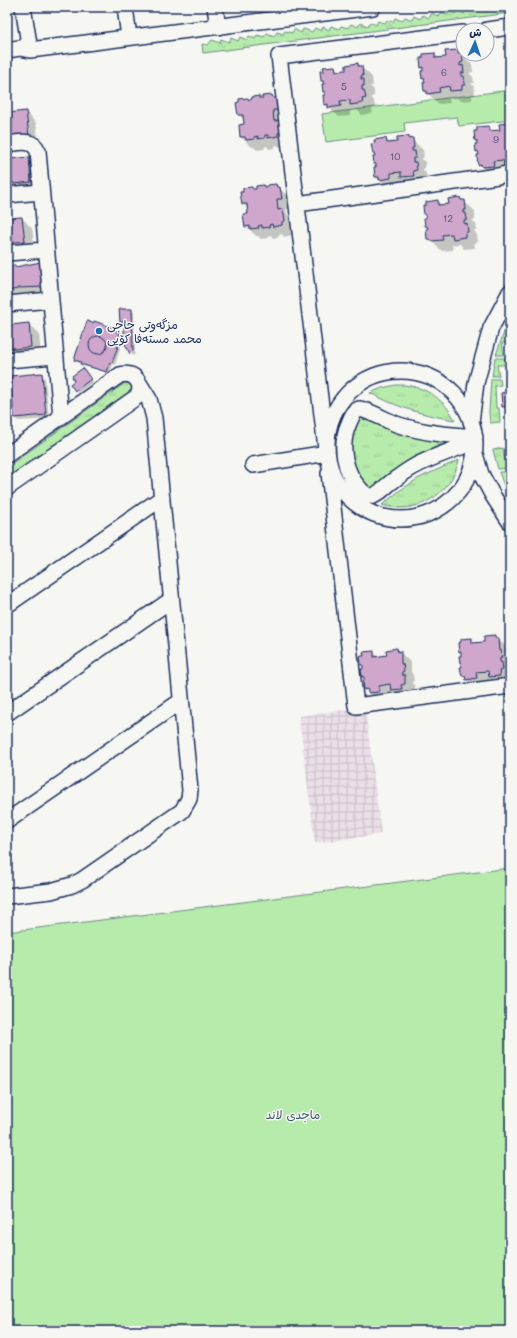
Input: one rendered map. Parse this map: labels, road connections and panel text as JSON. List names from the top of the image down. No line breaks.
{"parks":["ماجدی لاند"],"places":["مزگەوتی حاجی محمد مستەفا کۆیی"],"house_numbers":["6","5","9","10","12"],"north":"top"}
